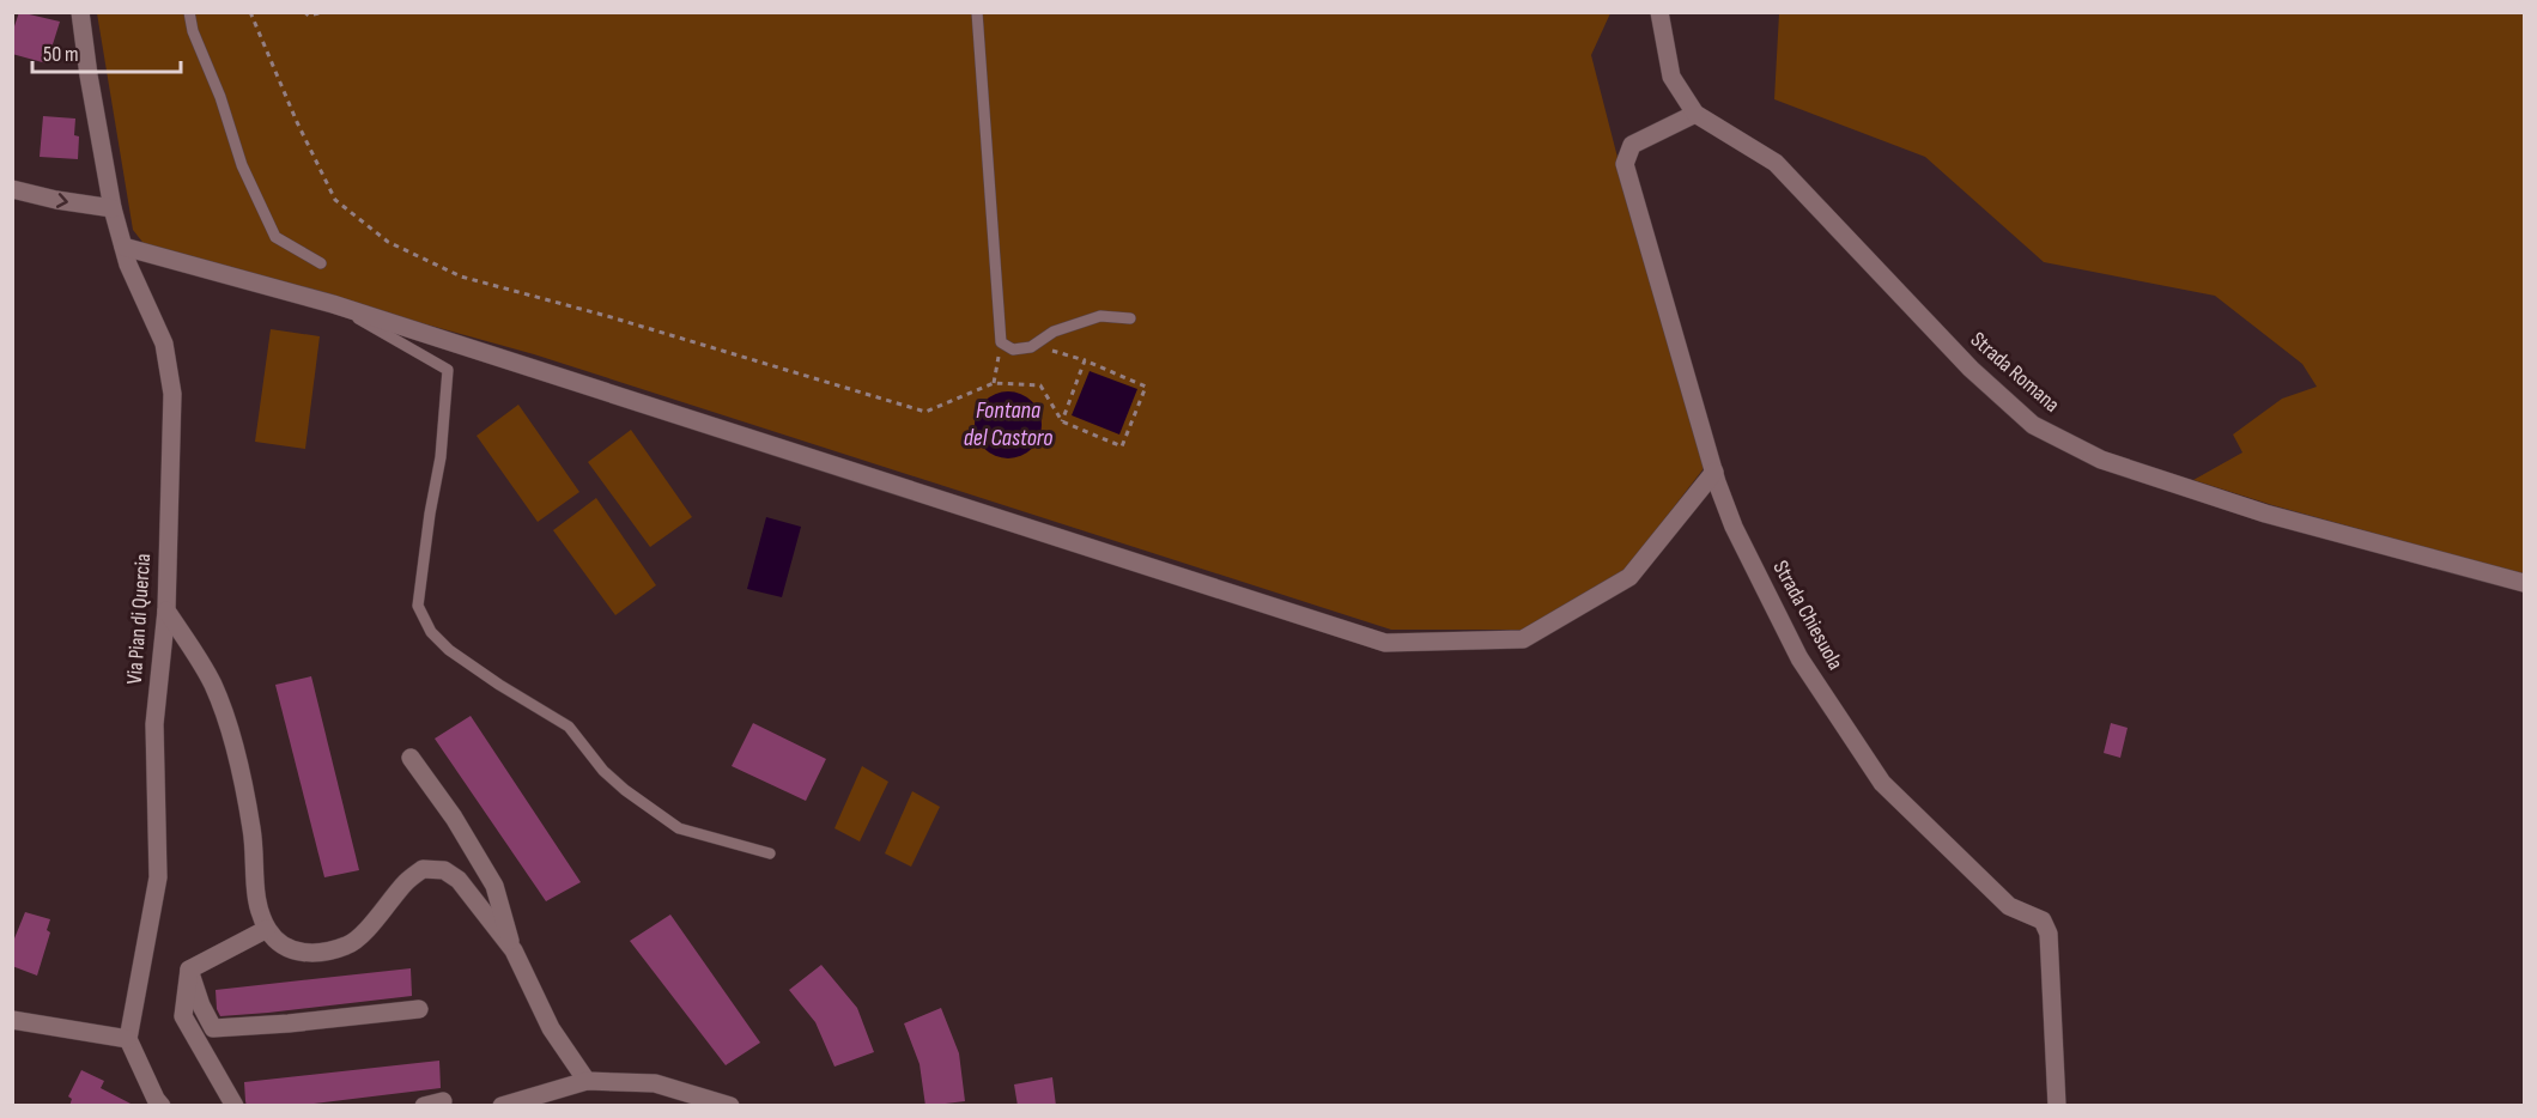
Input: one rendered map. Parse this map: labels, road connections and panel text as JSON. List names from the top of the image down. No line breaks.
{"streets":{"street":["Strada Romana","Strada Chiesuola","Via Pian di Quercia"]},"crossings":[["Strada Romana","Strada Chiesuola"]],"water":["Fontana del Castoro"],"scale_bar":"50 m"}
